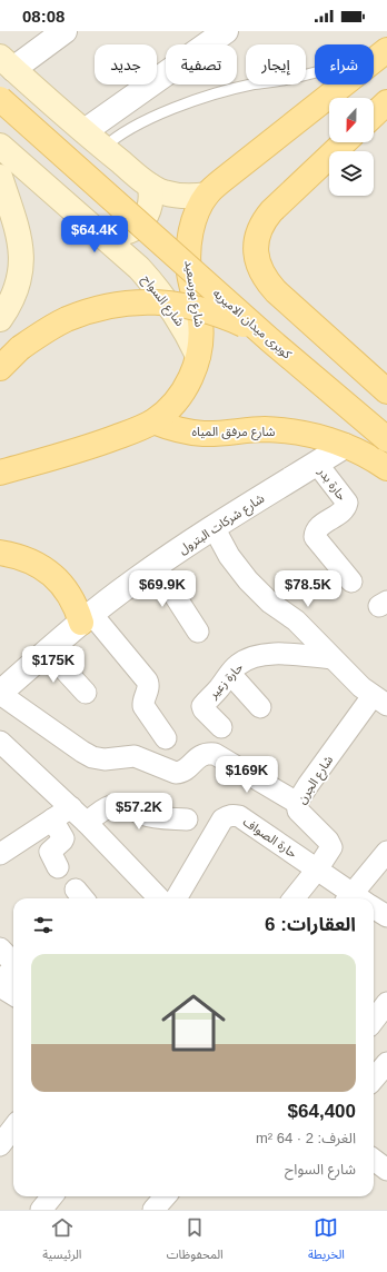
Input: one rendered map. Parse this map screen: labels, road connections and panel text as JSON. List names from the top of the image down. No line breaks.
{"streets":{"main road":["شارع بورسعيد","شارع السواح","كوبرى ميدان الاميريه","شارع مرفق المياه"],"street":["حارة بدر","شارع شركات البترول","حارة زعير","شارع الجرن","حارة الصواف"]},"crossings":[["شارع بورسعيد","شارع السواح"],["شارع بورسعيد","شارع مرفق المياه"],["شارع مرفق المياه","شارع شركات البترول"],["حارة بدر","شارع شركات البترول"],["شارع الجرن","حارة الصواف"]],"north":"bottom","page":{"status":"08:08","chip":["شراء","إيجار","تصفية","جديد"],"price":["$64.4K","$69.9K","$78.5K","$175K","$169K","$57.2K"],"heading":"العقارات: 6","list":[{"name":"$64,400","note":"الغرف: 2 · 64 m² · شارع السواح"}],"tabs":["الخريطة","المحفوظات","الرئيسية"]}}
